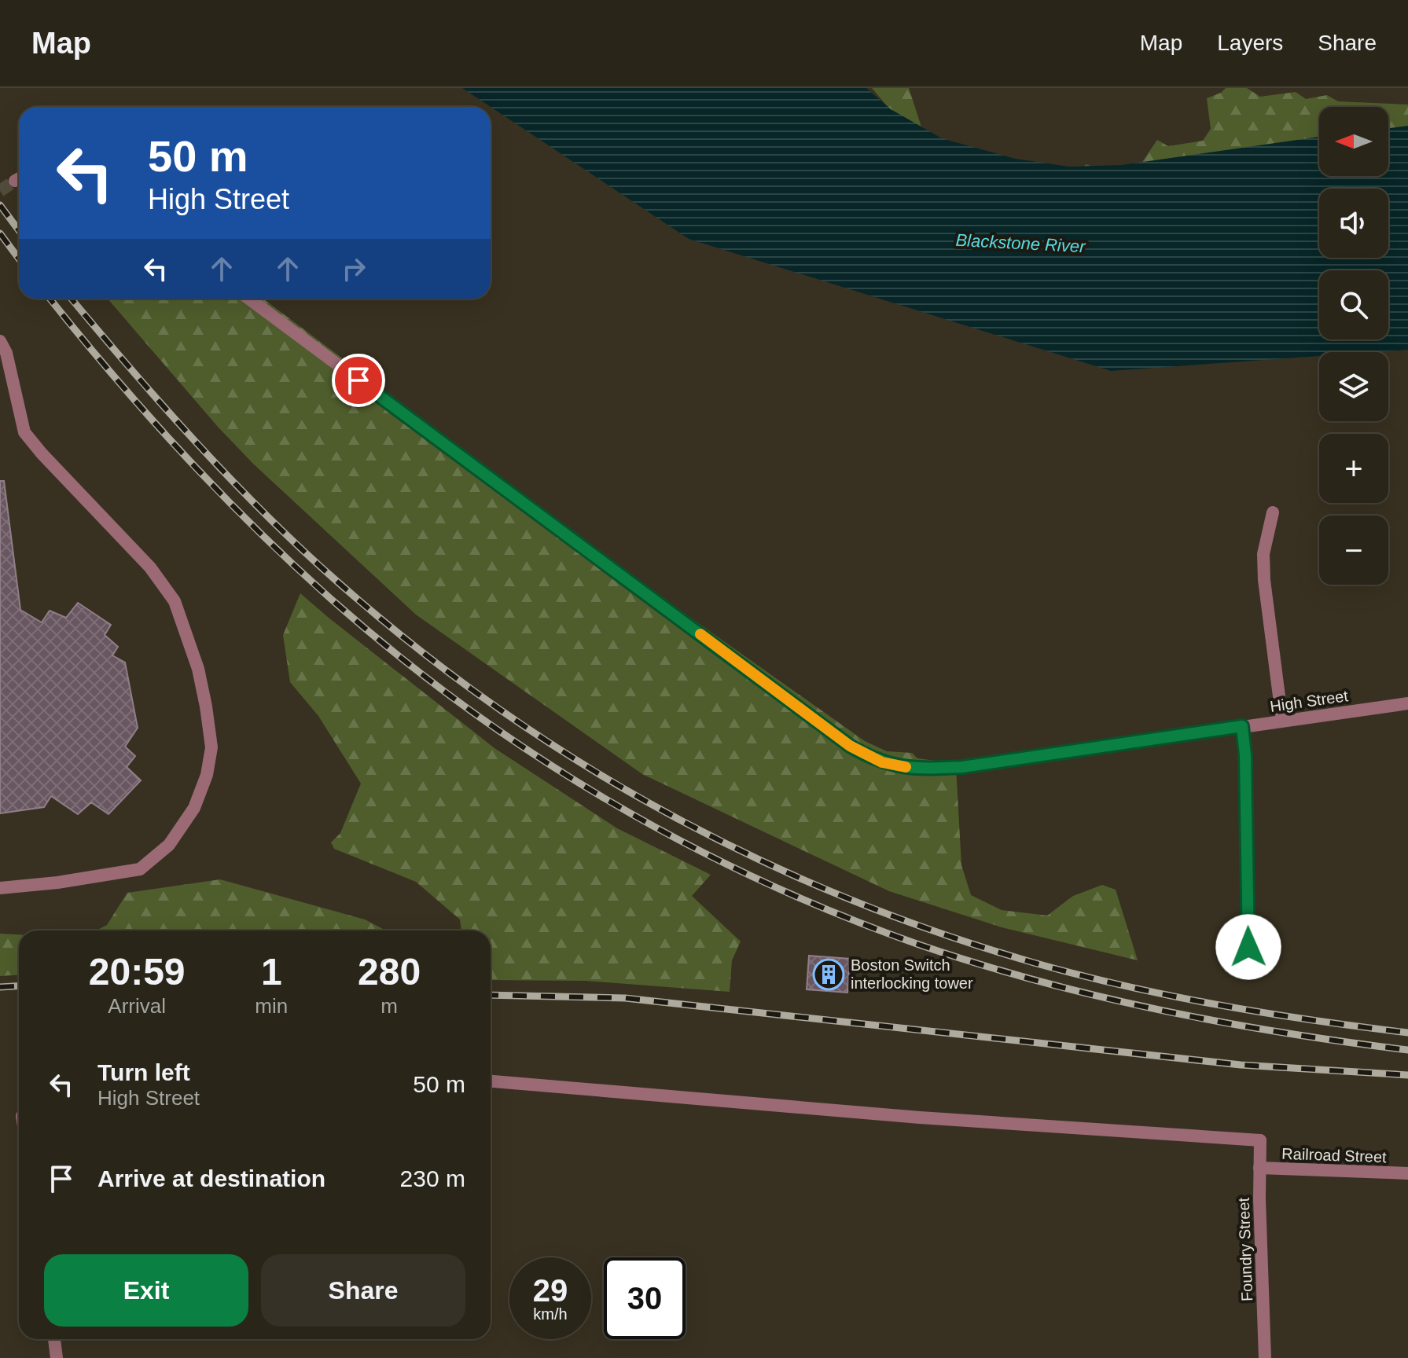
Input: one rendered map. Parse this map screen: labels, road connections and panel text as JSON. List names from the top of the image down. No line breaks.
{"streets":{"street":["High Street","Railroad Street","Foundry Street"]},"crossings":[["Railroad Street","Foundry Street"]],"water":["Blackstone River"],"places":{"building":["Boston Switch interlocking tower"]},"north":"left","page":{"header":"Map","nav":["Map","Layers","Share"],"map_buttons":["+","−"],"turn":["50 m","High Street"],"eta":["20:59","Arrival","1","min","280","m"],"list":[{"name":"Turn left","note":"High Street","value":"50 m"},{"name":"Arrive at destination","value":"230 m"}],"buttons":["Exit","Share"],"speed":"29 km/h","limit":"30"}}
